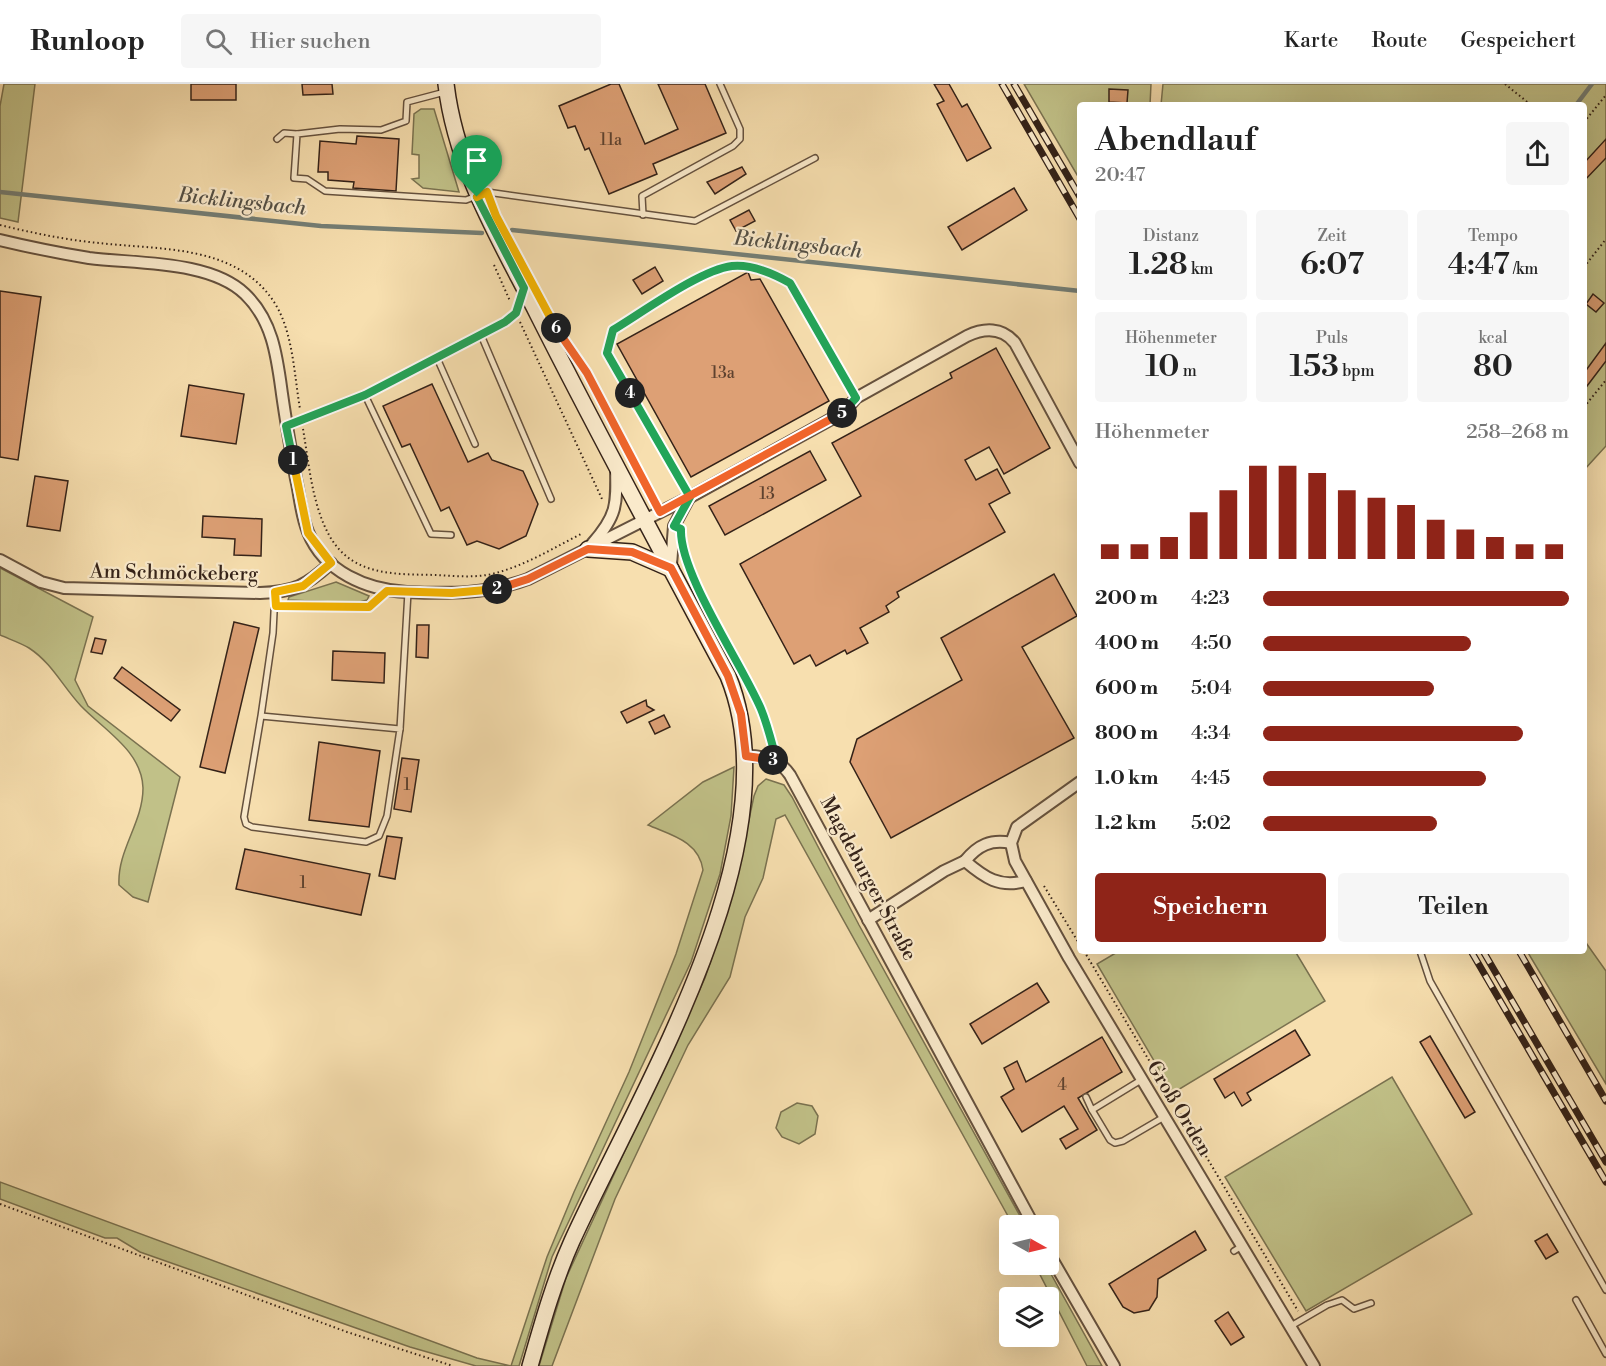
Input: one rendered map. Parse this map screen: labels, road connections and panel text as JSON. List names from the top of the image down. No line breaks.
{"streets":{"street":["Am Schmöckeberg","Magdeburger Straße","Groß Orden"]},"water":["Bicklingsbach"],"house_numbers":["11a","13a","13","1","1","4"],"north":"right","page":{"header":"Runloop","search":"Hier suchen","nav":["Karte","Route","Gespeichert"],"heading":["Abendlauf","20:47"],"stats":[["Distanz","1.28 km"],["Zeit","6:07"],["Tempo","4:47 /km"],["Höhenmeter","10 m"],["Puls","153 bpm"],["kcal","80"]],"pins":["6","4","5","1","2","3"],"chart":["Höhenmeter","258–268 m"],"list":[{"name":"200 m","note":"4:23"},{"name":"400 m","note":"4:50"},{"name":"600 m","note":"5:04"},{"name":"800 m","note":"4:34"},{"name":"1.0 km","note":"4:45"},{"name":"1.2 km","note":"5:02"}],"buttons":["Speichern","Teilen"]}}
